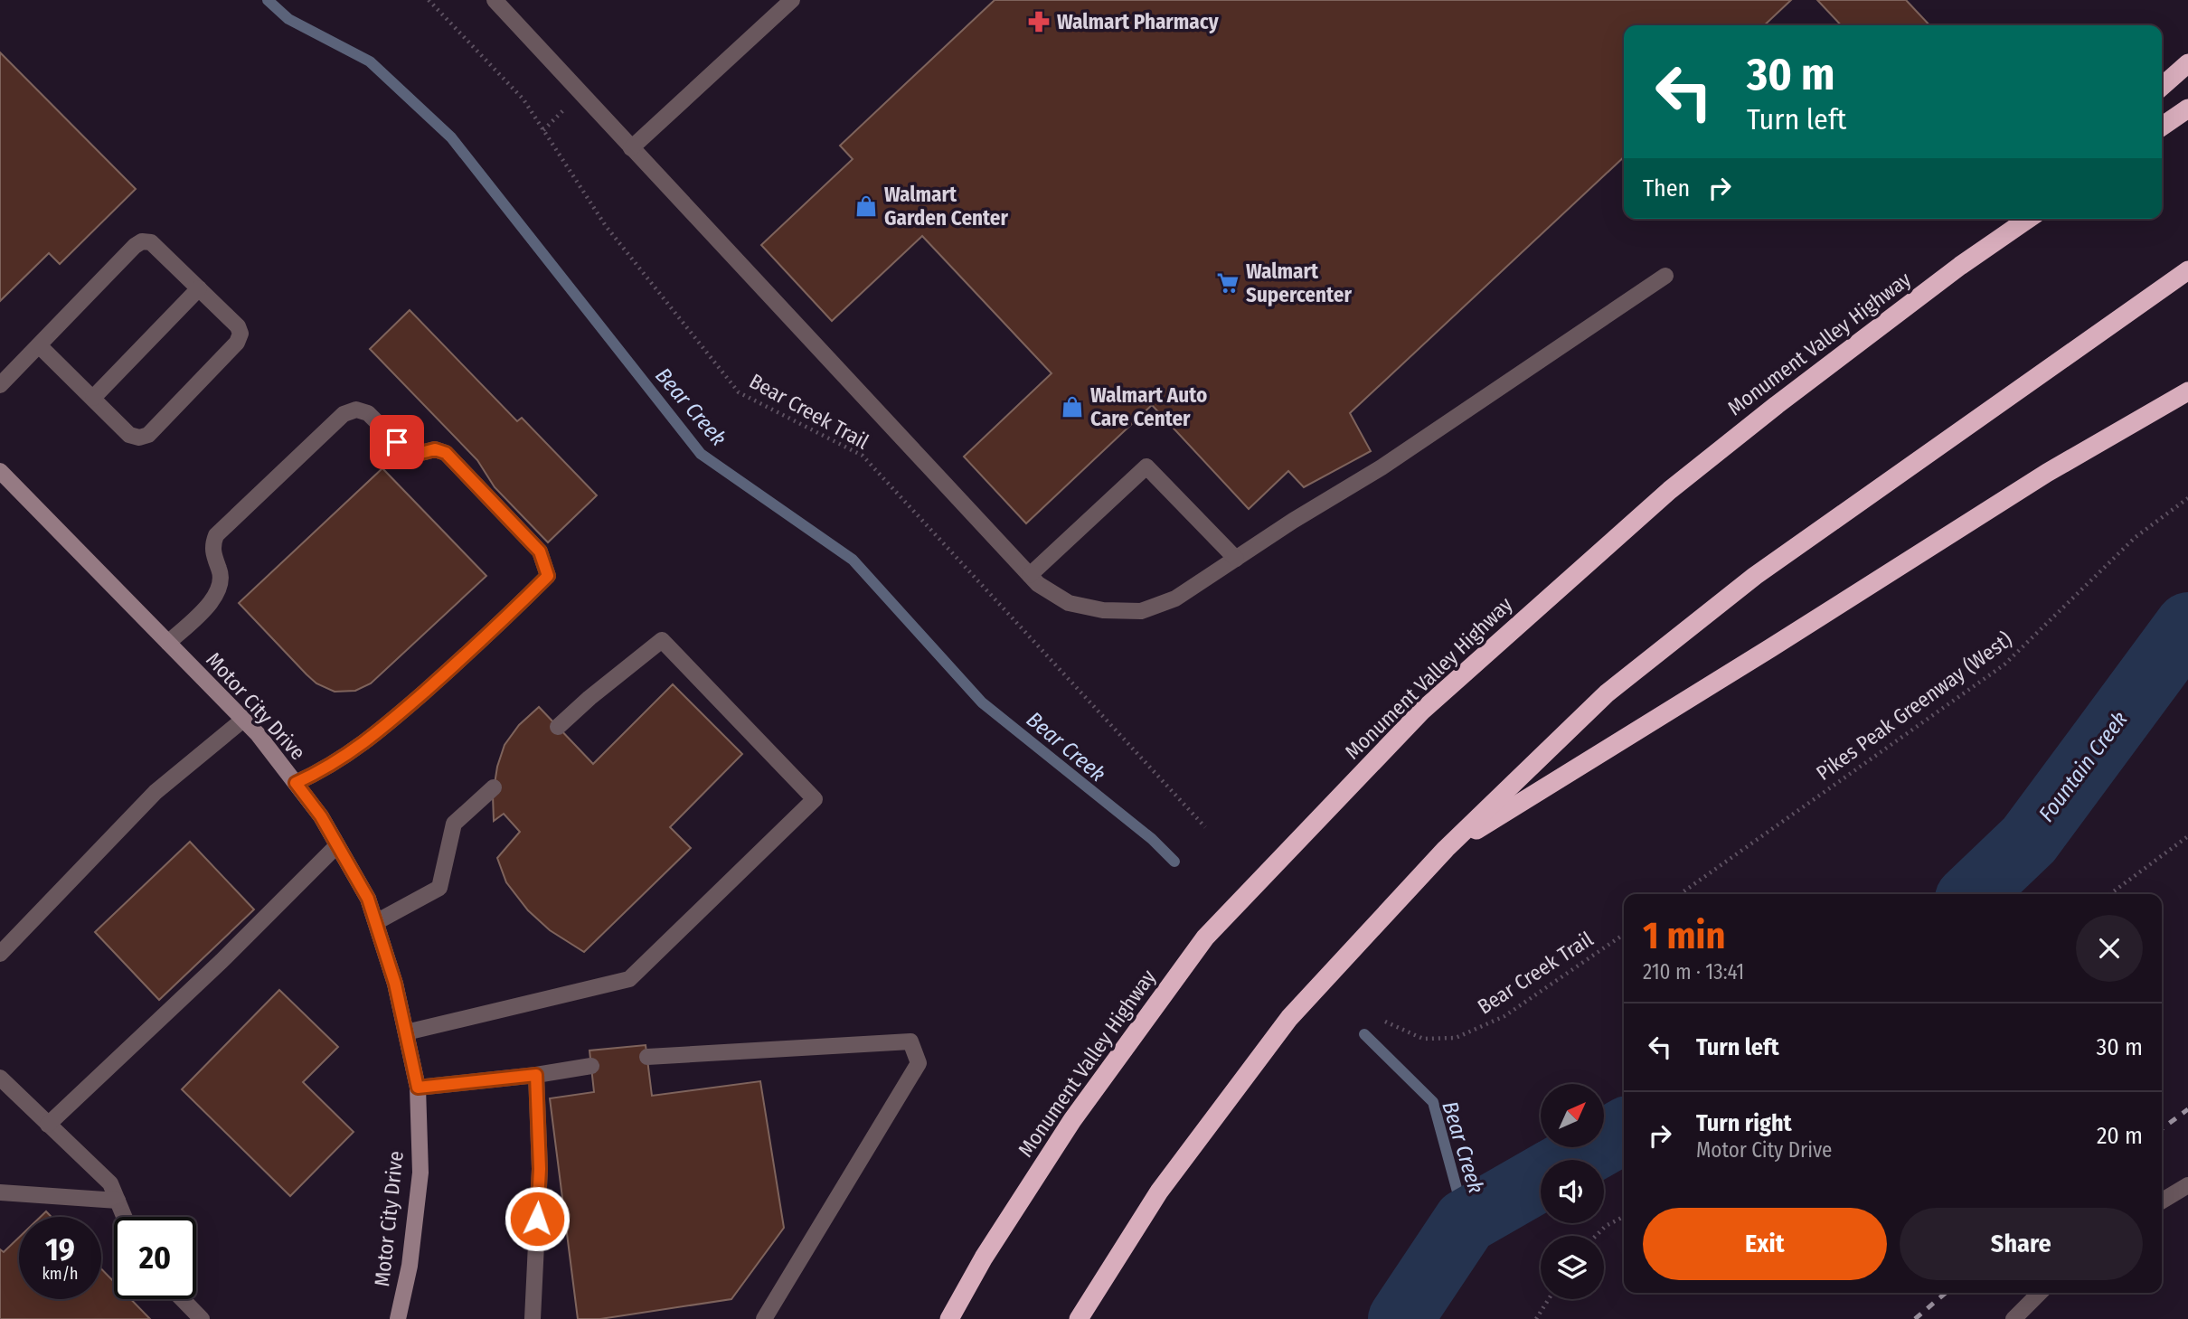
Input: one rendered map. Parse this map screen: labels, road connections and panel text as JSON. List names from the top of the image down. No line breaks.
{"streets":{"highway":["Monument Valley Highway"],"street":["Motor City Drive"],"path":["Bear Creek Trail","Pikes Peak Greenway (West)"]},"water":["Bear Creek","Fountain Creek"],"places":{"pharmacy":["Walmart Pharmacy"],"shop":["Walmart Garden Center","Walmart Auto Care Center"],"supermarket":["Walmart Supercenter"]},"north":"top right","page":{"turn":["30 m","Turn left"],"then":"Then","heading":["1 min","210 m · 13:41"],"list":[{"name":"Turn left","value":"30 m"},{"name":"Turn right","note":"Motor City Drive","value":"20 m"}],"buttons":["Exit","Share"],"speed":"19 km/h","limit":"20"}}
